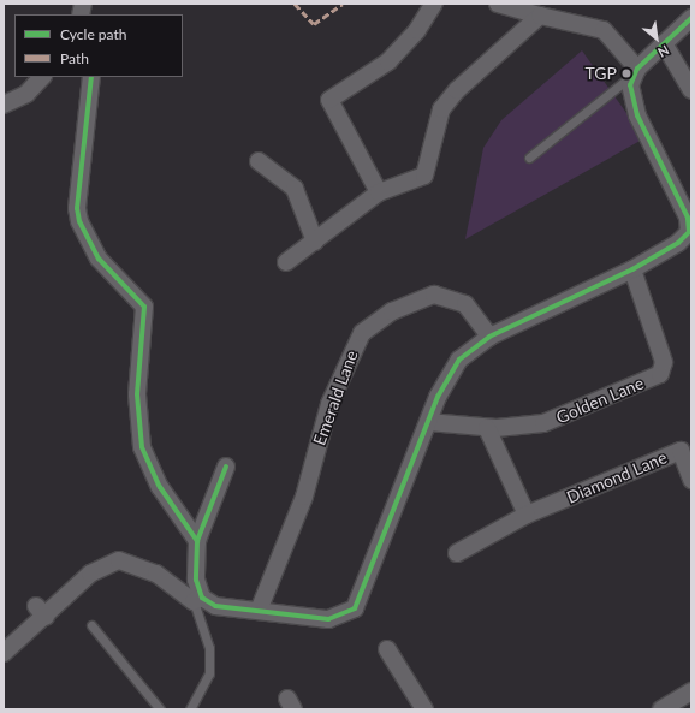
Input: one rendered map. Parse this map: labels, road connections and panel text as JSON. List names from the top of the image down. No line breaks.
{"streets":{"street":["Emerald Lane","Golden Lane","Diamond Lane"]},"places":["TGP"],"legend":["Cycle path","Path"],"north":"bottom right"}
